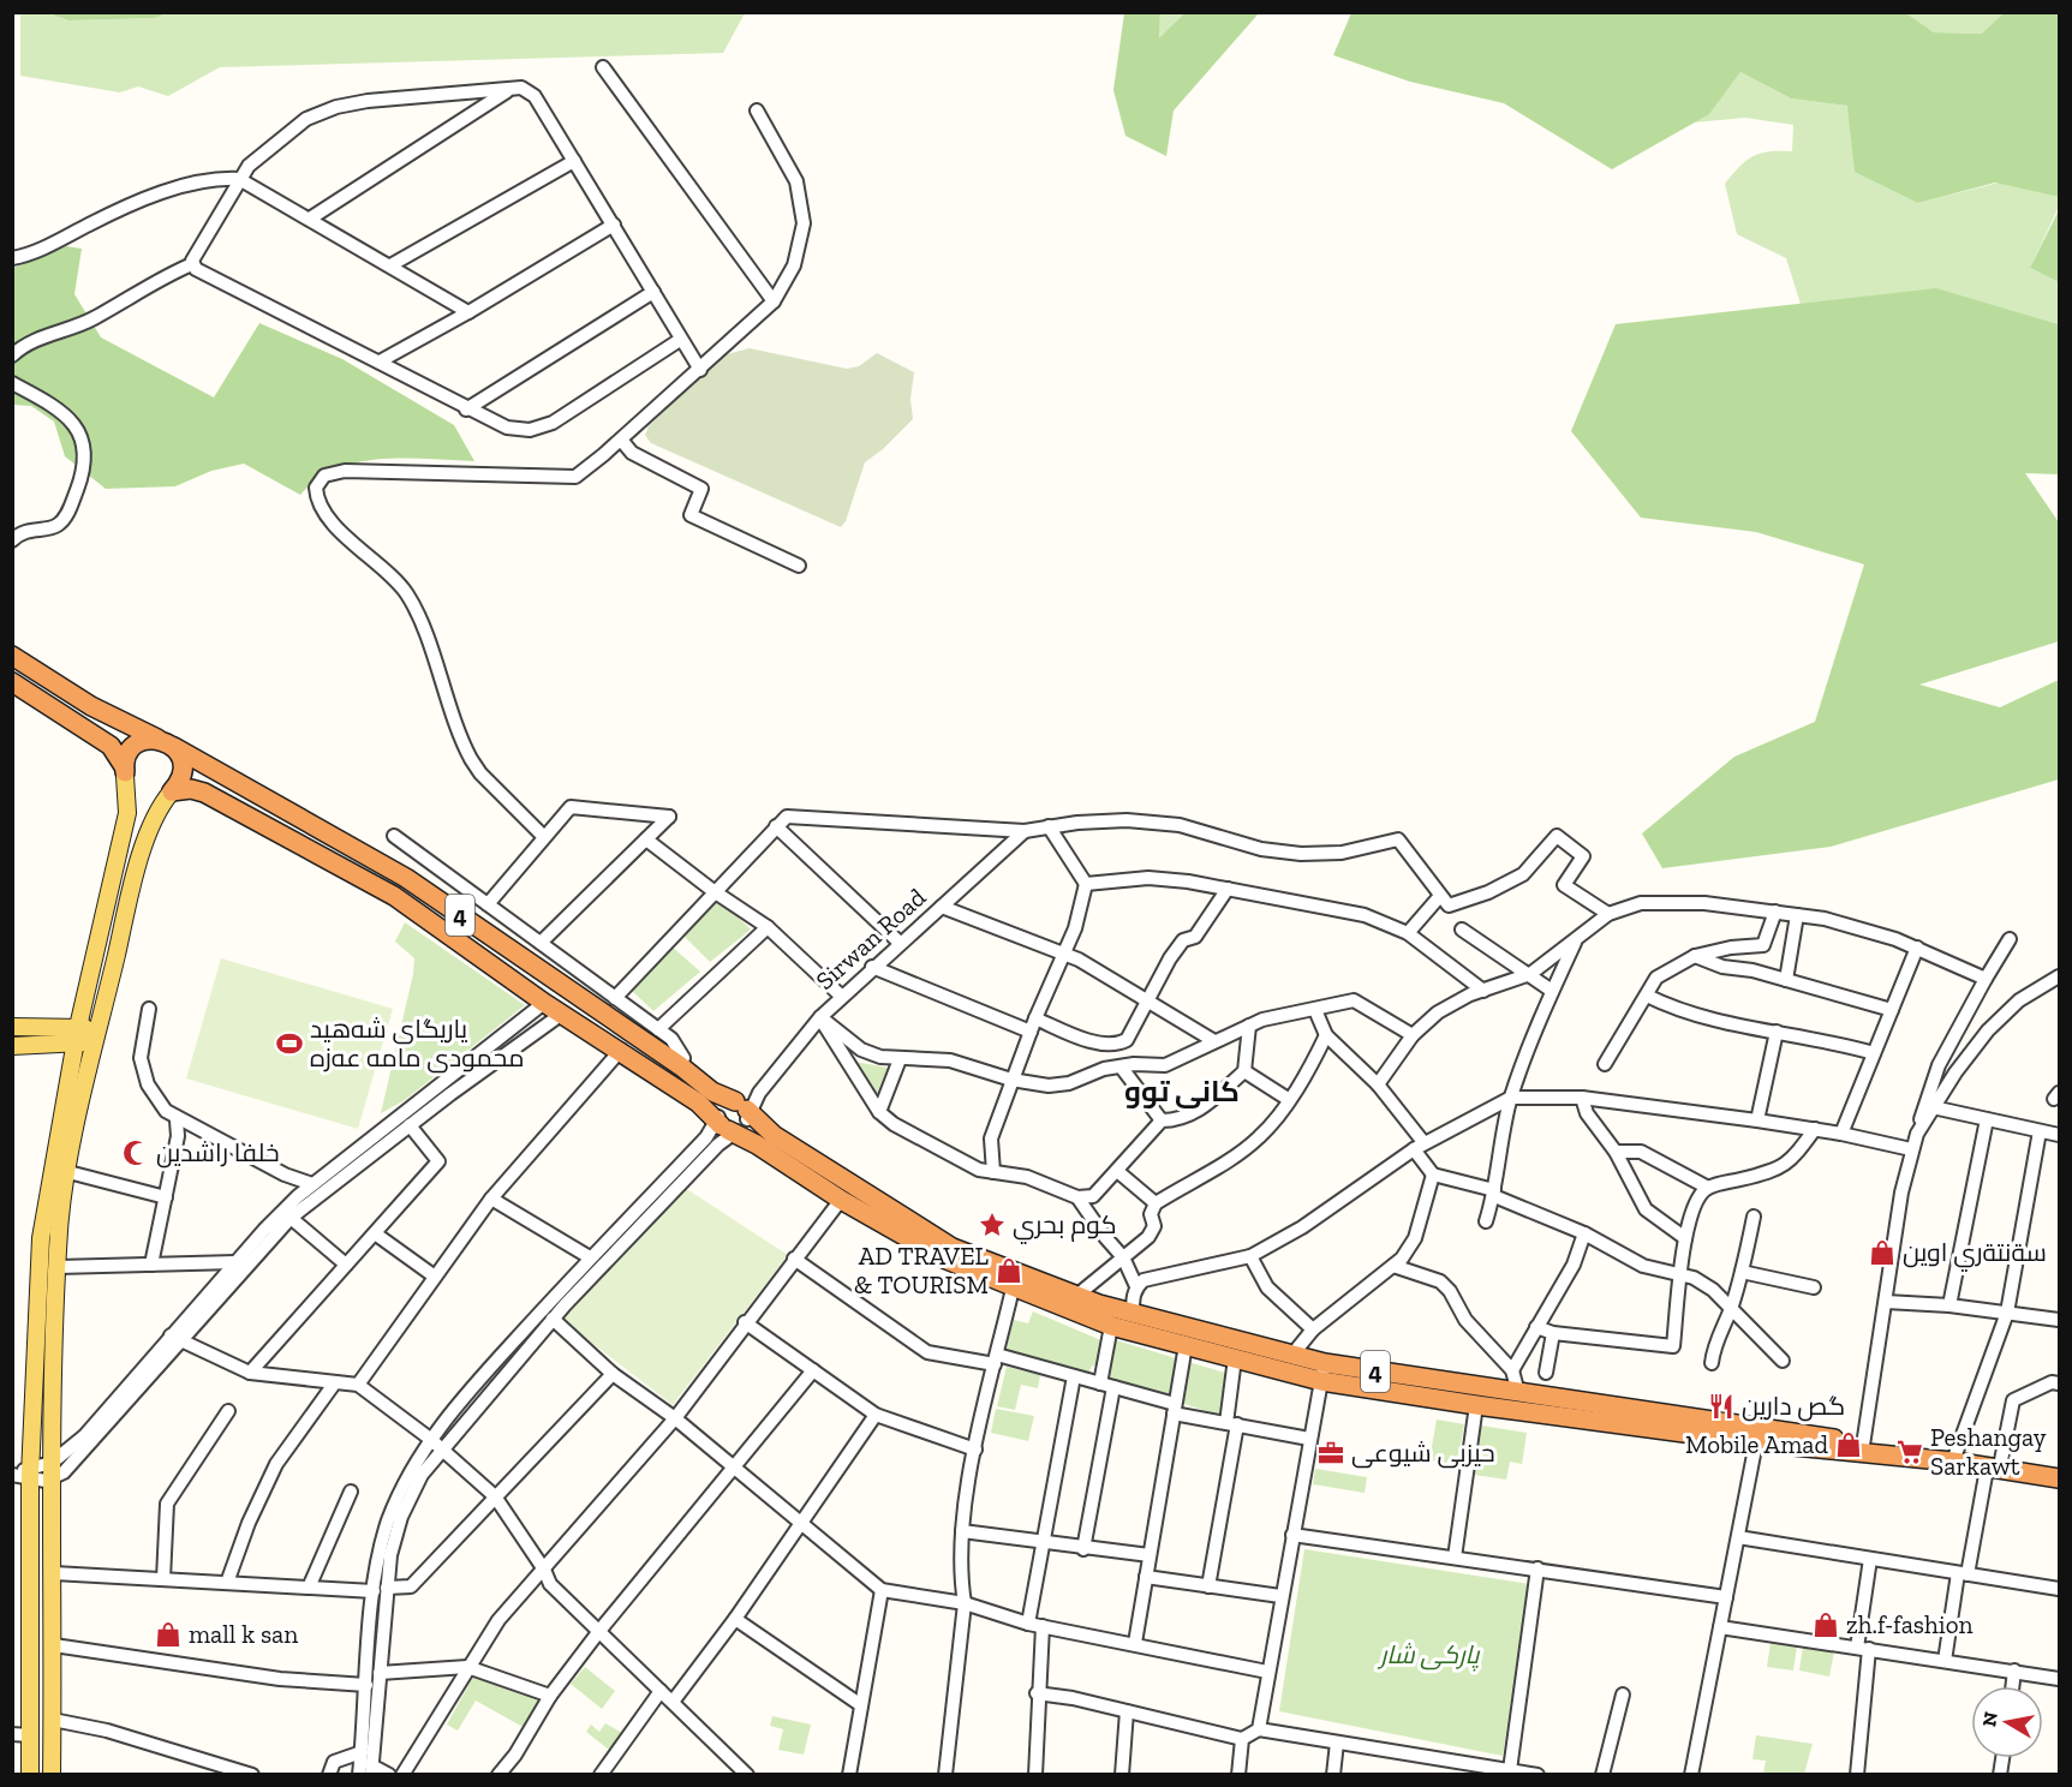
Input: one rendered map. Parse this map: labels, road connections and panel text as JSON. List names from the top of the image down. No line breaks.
{"streets":{"highway":["4"],"street":["Sirwan Road"]},"crossings":[["4","Sirwan Road"]],"districts":["کانی توو"],"parks":["پاركى شار"],"places":{"sports":["یاریگاى شه‌هید محمودى مامه‌ عه‌زه"],"mosque":["خلفا راشدين"],"place":["کوم بحري"],"shop":["سةنتةري اوين","AD TRAVEL & TOURISM","Mobile Amad","zh.f-fashion","mall k san"],"restaurant":["گص دارین"],"supermarket":["Peshangay Sarkawt"],"office":["حیزبی شیوعی"]},"north":"left"}
